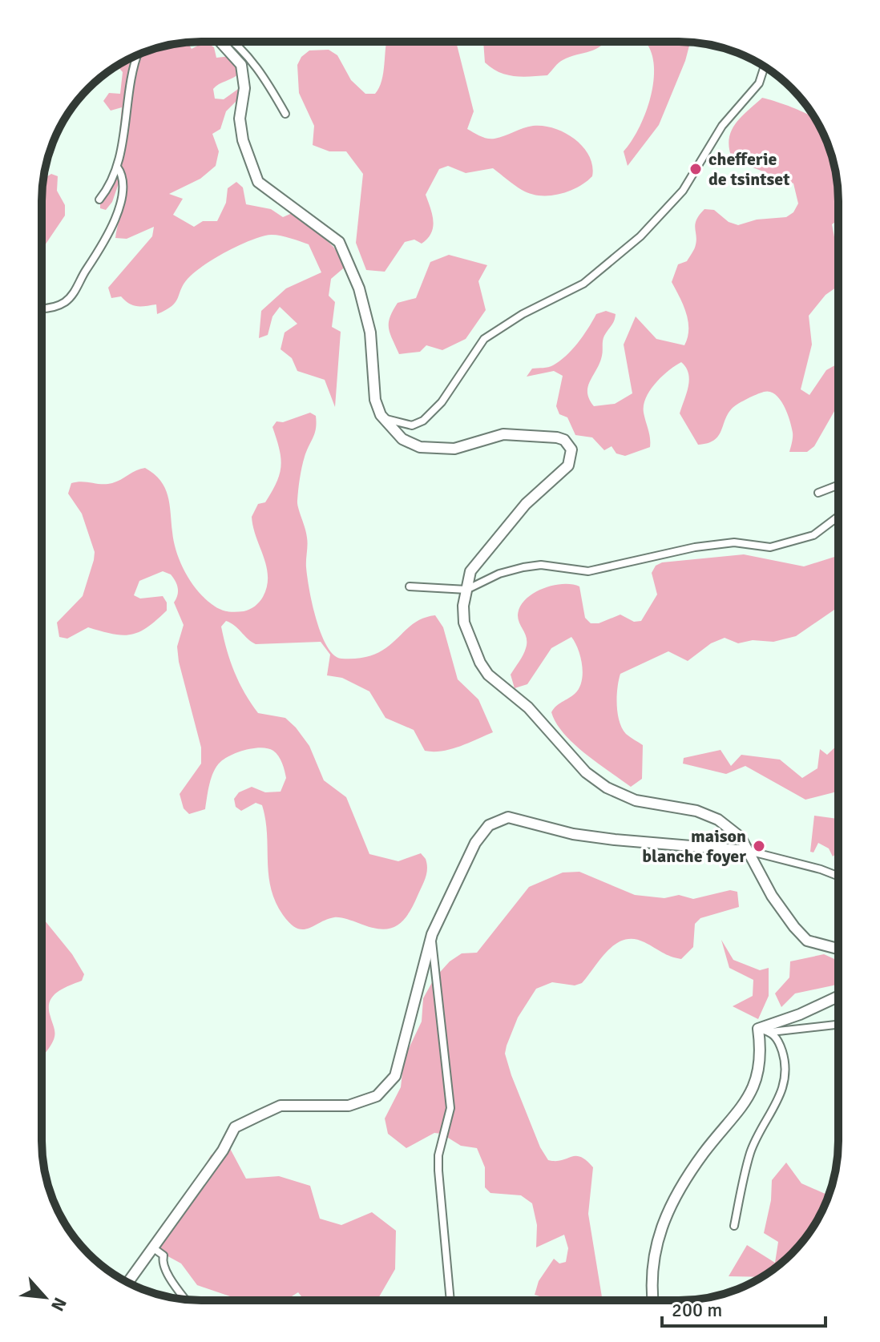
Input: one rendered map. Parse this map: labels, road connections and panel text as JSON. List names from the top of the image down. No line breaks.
{"places":["chefferie de tsintset","maison blanche foyer"],"scale_bar":"200 m","north":"bottom right"}
